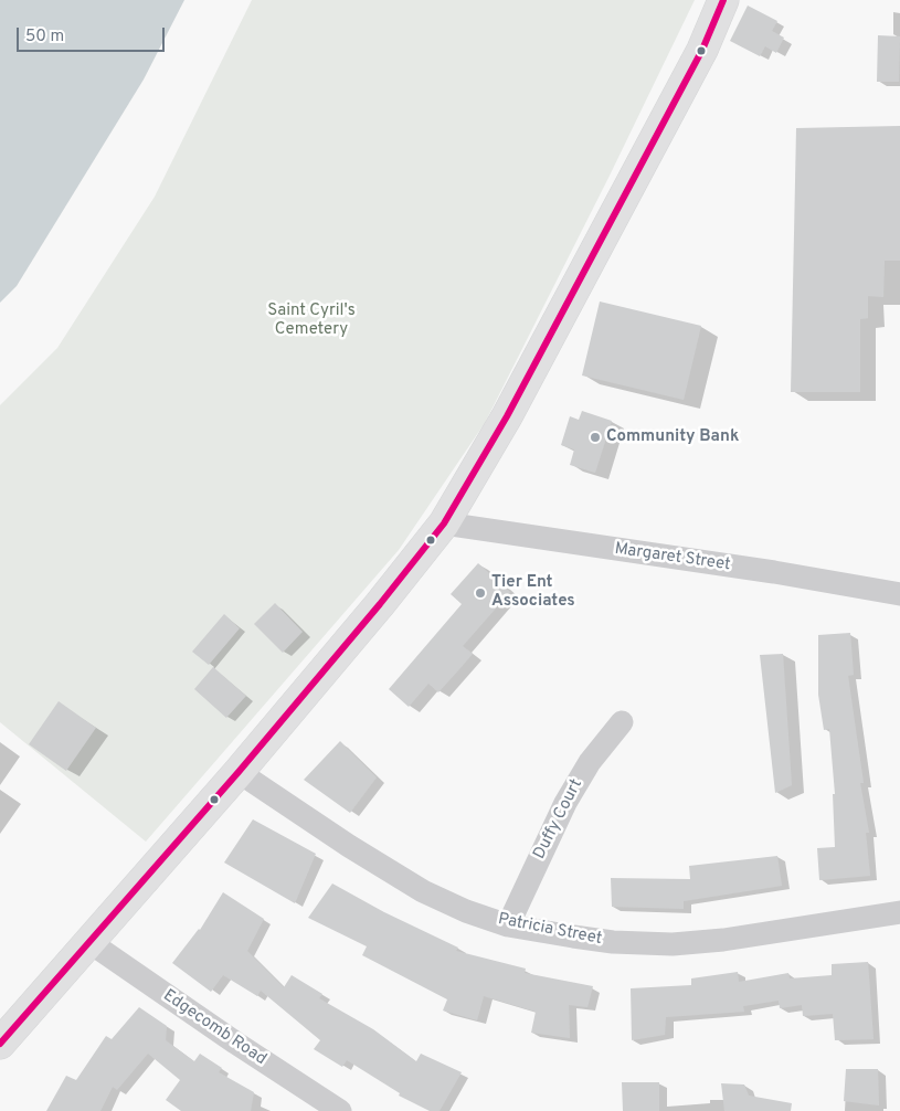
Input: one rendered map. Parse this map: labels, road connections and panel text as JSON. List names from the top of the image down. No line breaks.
{"streets":{"street":["Margaret Street","Duffy Court","Patricia Street","Edgecomb Road"]},"crossings":[["Duffy Court","Patricia Street"]],"parks":["Saint Cyril's Cemetery"],"places":["Community Bank","Tier Ent Associates"],"scale_bar":"50 m"}
